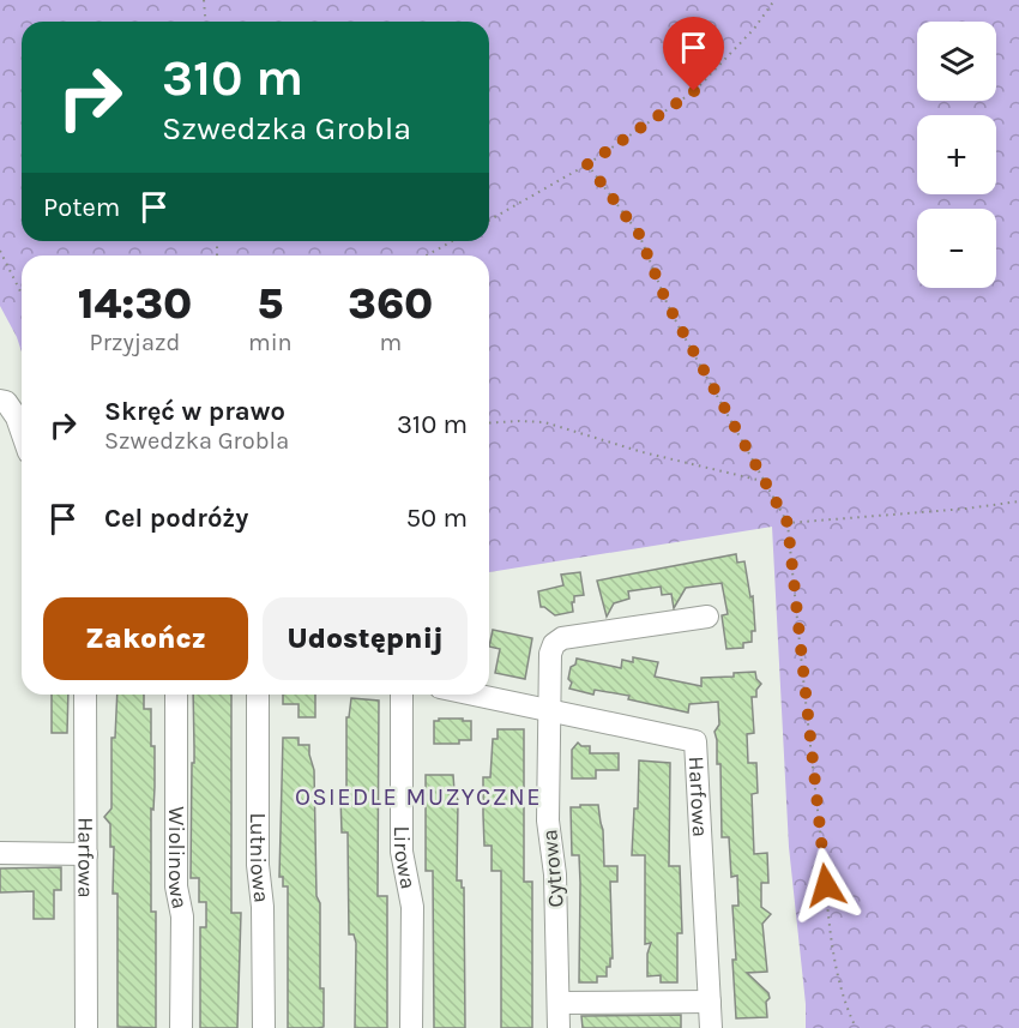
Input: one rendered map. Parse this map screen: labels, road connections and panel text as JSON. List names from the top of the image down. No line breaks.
{"streets":{"street":["Harfowa","Wiolinowa","Lutniowa","Lirowa","Cytrowa"]},"crossings":[["Harfowa","Cytrowa"]],"districts":["OSIEDLE MUZYCZNE"],"page":{"map_buttons":["+","−"],"turn":["310 m","Szwedzka Grobla"],"then":"Potem","eta":["14:30","Przyjazd","5","min","360","m"],"list":[{"name":"Skręć w prawo","note":"Szwedzka Grobla","value":"310 m"},{"name":"Cel podróży","value":"50 m"}],"buttons":["Zakończ","Udostępnij"]}}
